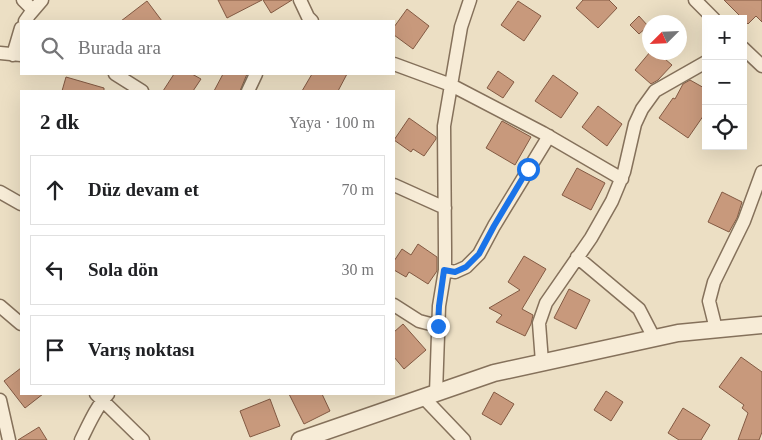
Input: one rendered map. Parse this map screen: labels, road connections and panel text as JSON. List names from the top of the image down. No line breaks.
{"north":"bottom left","page":{"map_buttons":["+","−"],"search":"Burada ara","heading":["2 dk","Yaya · 100 m"],"list":[["Düz devam et","70 m"],["Sola dön","30 m"],"Varış noktası"]}}
